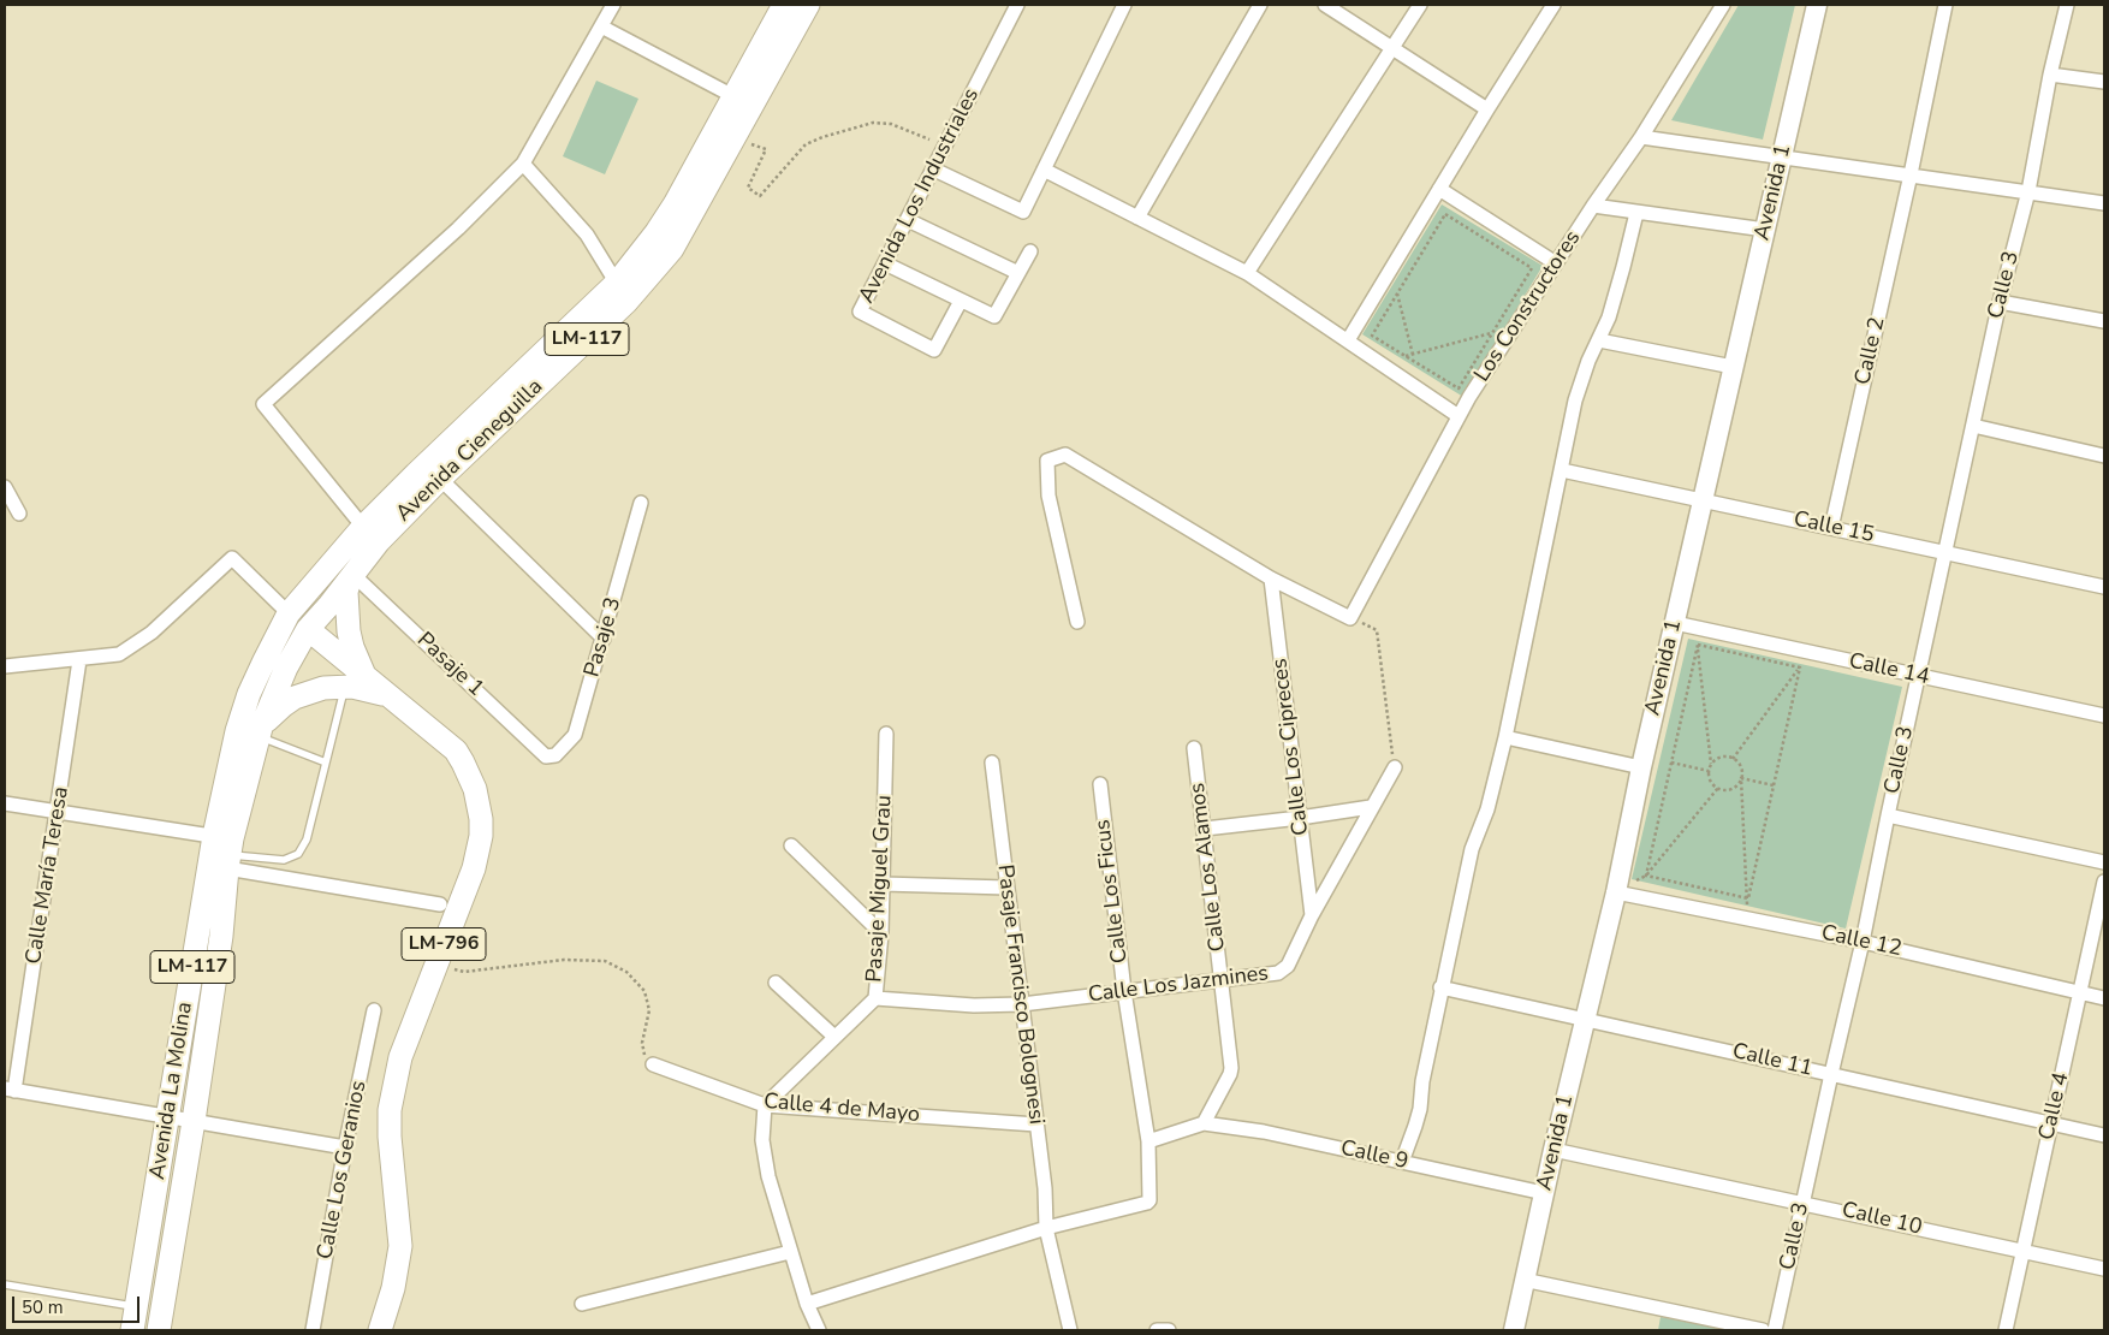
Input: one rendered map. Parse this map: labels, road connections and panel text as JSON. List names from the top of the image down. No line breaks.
{"streets":{"main road":["LM-117","Avenida Cieneguilla","LM-796","Avenida La Molina"],"street":["Avenida 1","Avenida Los Industriales","Calle 3","Los Constructores","Calle 2","Calle 15","Pasaje 3","Pasaje 1","Calle 14","Calle Los Cipreces","Calle Los Alamos","Calle María Teresa","Pasaje Miguel Grau","Calle Los Ficus","Calle 12","Calle Los Jazmines","Pasaje Francisco Bolognesi","Calle 11","Calle 4","Calle 4 de Mayo","Calle 9","Calle Los Geranios","Calle 10"]},"crossings":[["Avenida 1","Calle 15"],["Avenida 1","Calle 14"],["Avenida 1","Calle 12"],["Avenida 1","Calle 11"],["Avenida 1","Calle 9"],["Avenida 1","Calle 10"],["Calle 3","Calle 15"],["Calle 3","Calle 14"],["Calle 3","Calle 12"],["Calle 3","Calle 11"],["Calle 3","Calle 10"],["Calle 2","Calle 15"],["Avenida Cieneguilla","Pasaje 1"],["Avenida Cieneguilla","LM-796"],["Avenida Cieneguilla","Avenida La Molina"],["Pasaje 3","Pasaje 1"],["Calle Los Cipreces","Calle Los Jazmines"],["Calle Los Alamos","Calle Los Jazmines"],["Calle Los Alamos","Calle 9"],["Pasaje Miguel Grau","Calle Los Jazmines"],["Pasaje Miguel Grau","Calle 4 de Mayo"],["Calle Los Ficus","Calle Los Jazmines"],["Calle Los Ficus","Pasaje Francisco Bolognesi"],["Calle 12","Calle 4"],["LM-796","Avenida La Molina"],["Calle Los Jazmines","Pasaje Francisco Bolognesi"],["Pasaje Francisco Bolognesi","Calle 4 de Mayo"],["Calle 11","Calle 4"],["Calle 4","Calle 10"]],"scale_bar":"50 m"}
